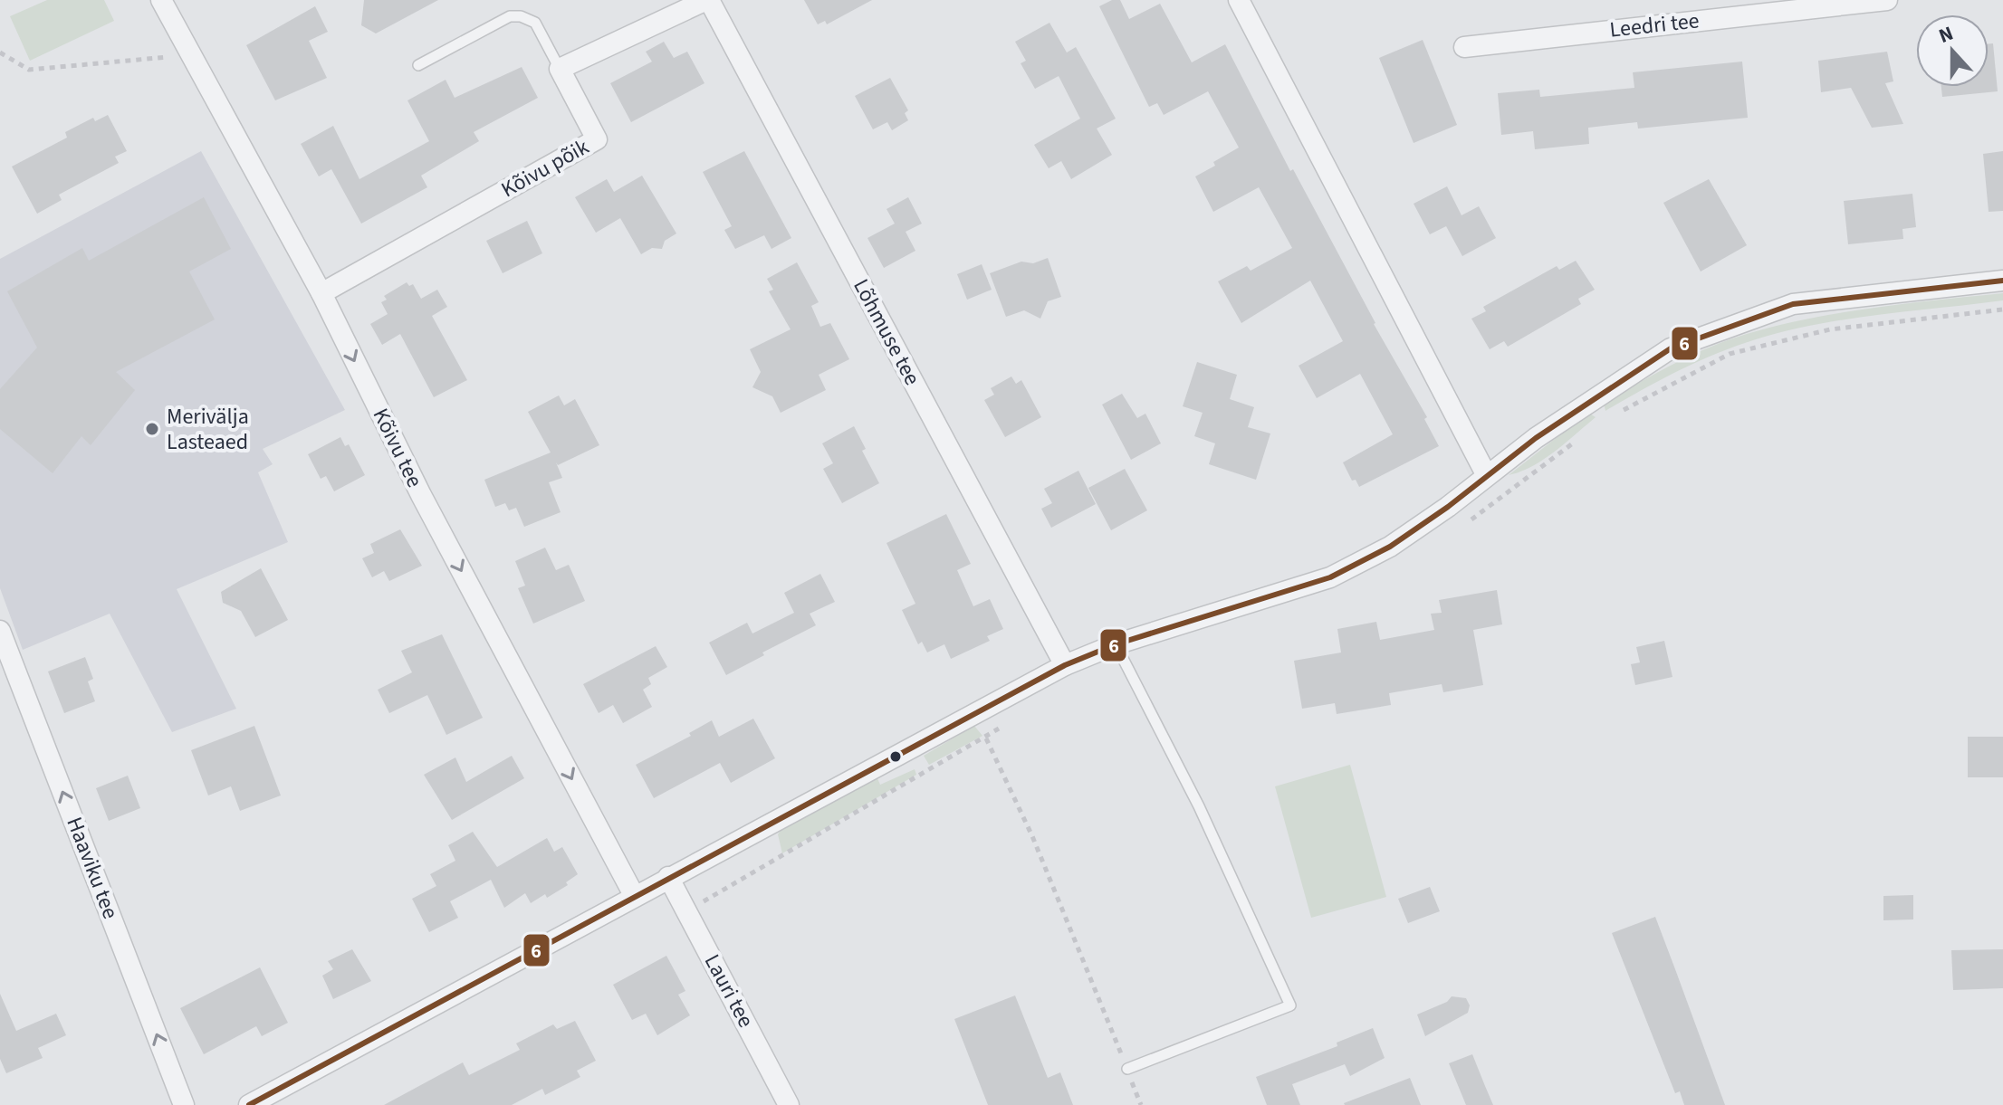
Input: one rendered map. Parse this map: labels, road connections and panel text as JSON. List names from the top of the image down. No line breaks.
{"streets":{"street":["Leedri tee","Kõivu põik","Lõhmuse tee","Kõivu tee","Haaviku tee","Lauri tee"]},"crossings":[["Kõivu põik","Kõivu tee"]],"one_way":["Kõivu tee","Haaviku tee"],"places":["Merivälja Lasteaed"],"lines":["transit line 6"],"north":"top"}
